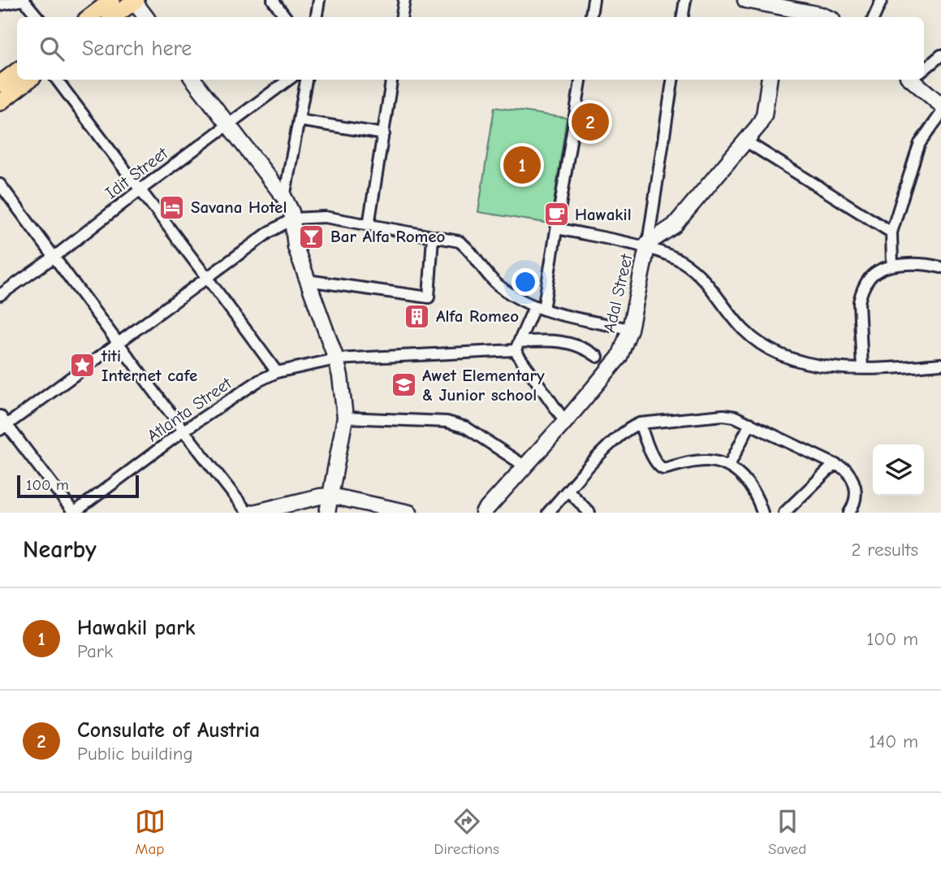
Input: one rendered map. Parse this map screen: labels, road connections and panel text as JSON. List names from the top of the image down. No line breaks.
{"streets":{"street":["Idit Street","Adal Street","Atlanta Street"]},"places":{"hotel":["Savana Hotel"],"cafe":["Hawakil"],"bar":["Bar Alfa Romeo"],"building":["Alfa Romeo"],"place":["titi Internet cafe"],"school or university":["Awet Elementary & Junior school"]},"scale_bar":"100 m","page":{"search":"Search here","pins":["2","1"],"scale":"100 m","heading":["Nearby","2 results"],"list":[{"mark":"1","name":"Hawakil park","note":"Park","value":"100 m"},{"mark":"2","name":"Consulate of Austria","note":"Public building","value":"140 m"}],"nav":["Map","Directions","Saved"]}}
